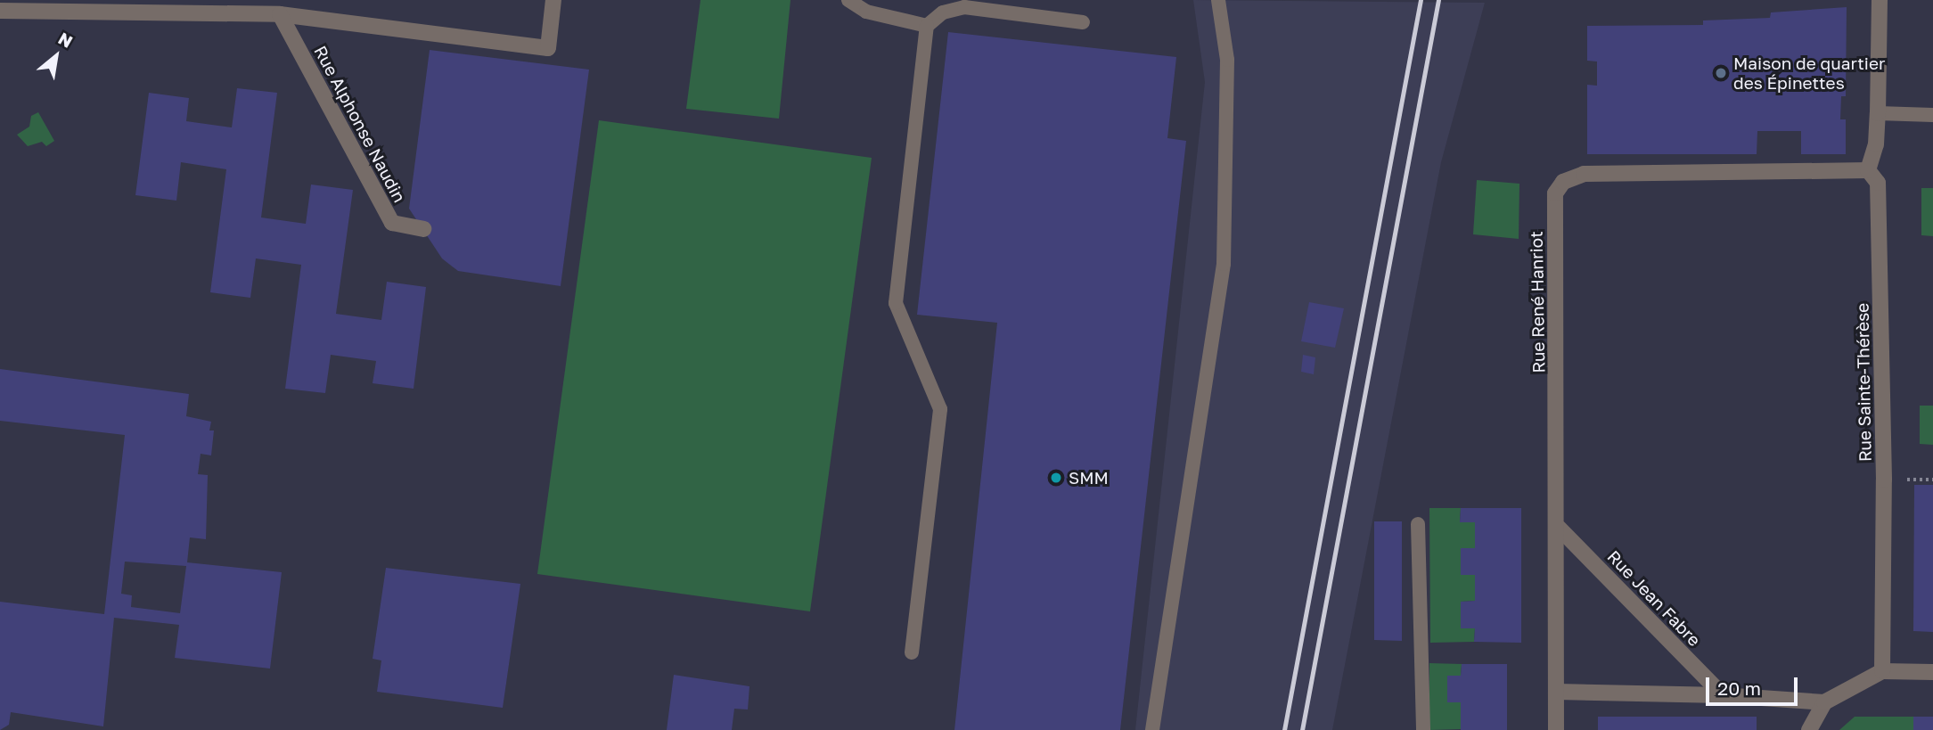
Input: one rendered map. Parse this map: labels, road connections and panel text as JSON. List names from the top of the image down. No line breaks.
{"streets":{"street":["Rue Alphonse Naudin","Rue René Hanriot","Rue Sainte-Thérèse","Rue Jean Fabre"]},"crossings":[["Rue René Hanriot","Rue Sainte-Thérèse"],["Rue René Hanriot","Rue Jean Fabre"]],"places":["Maison de quartier des Épinettes","SMM"],"scale_bar":"20 m","north":"top right"}
